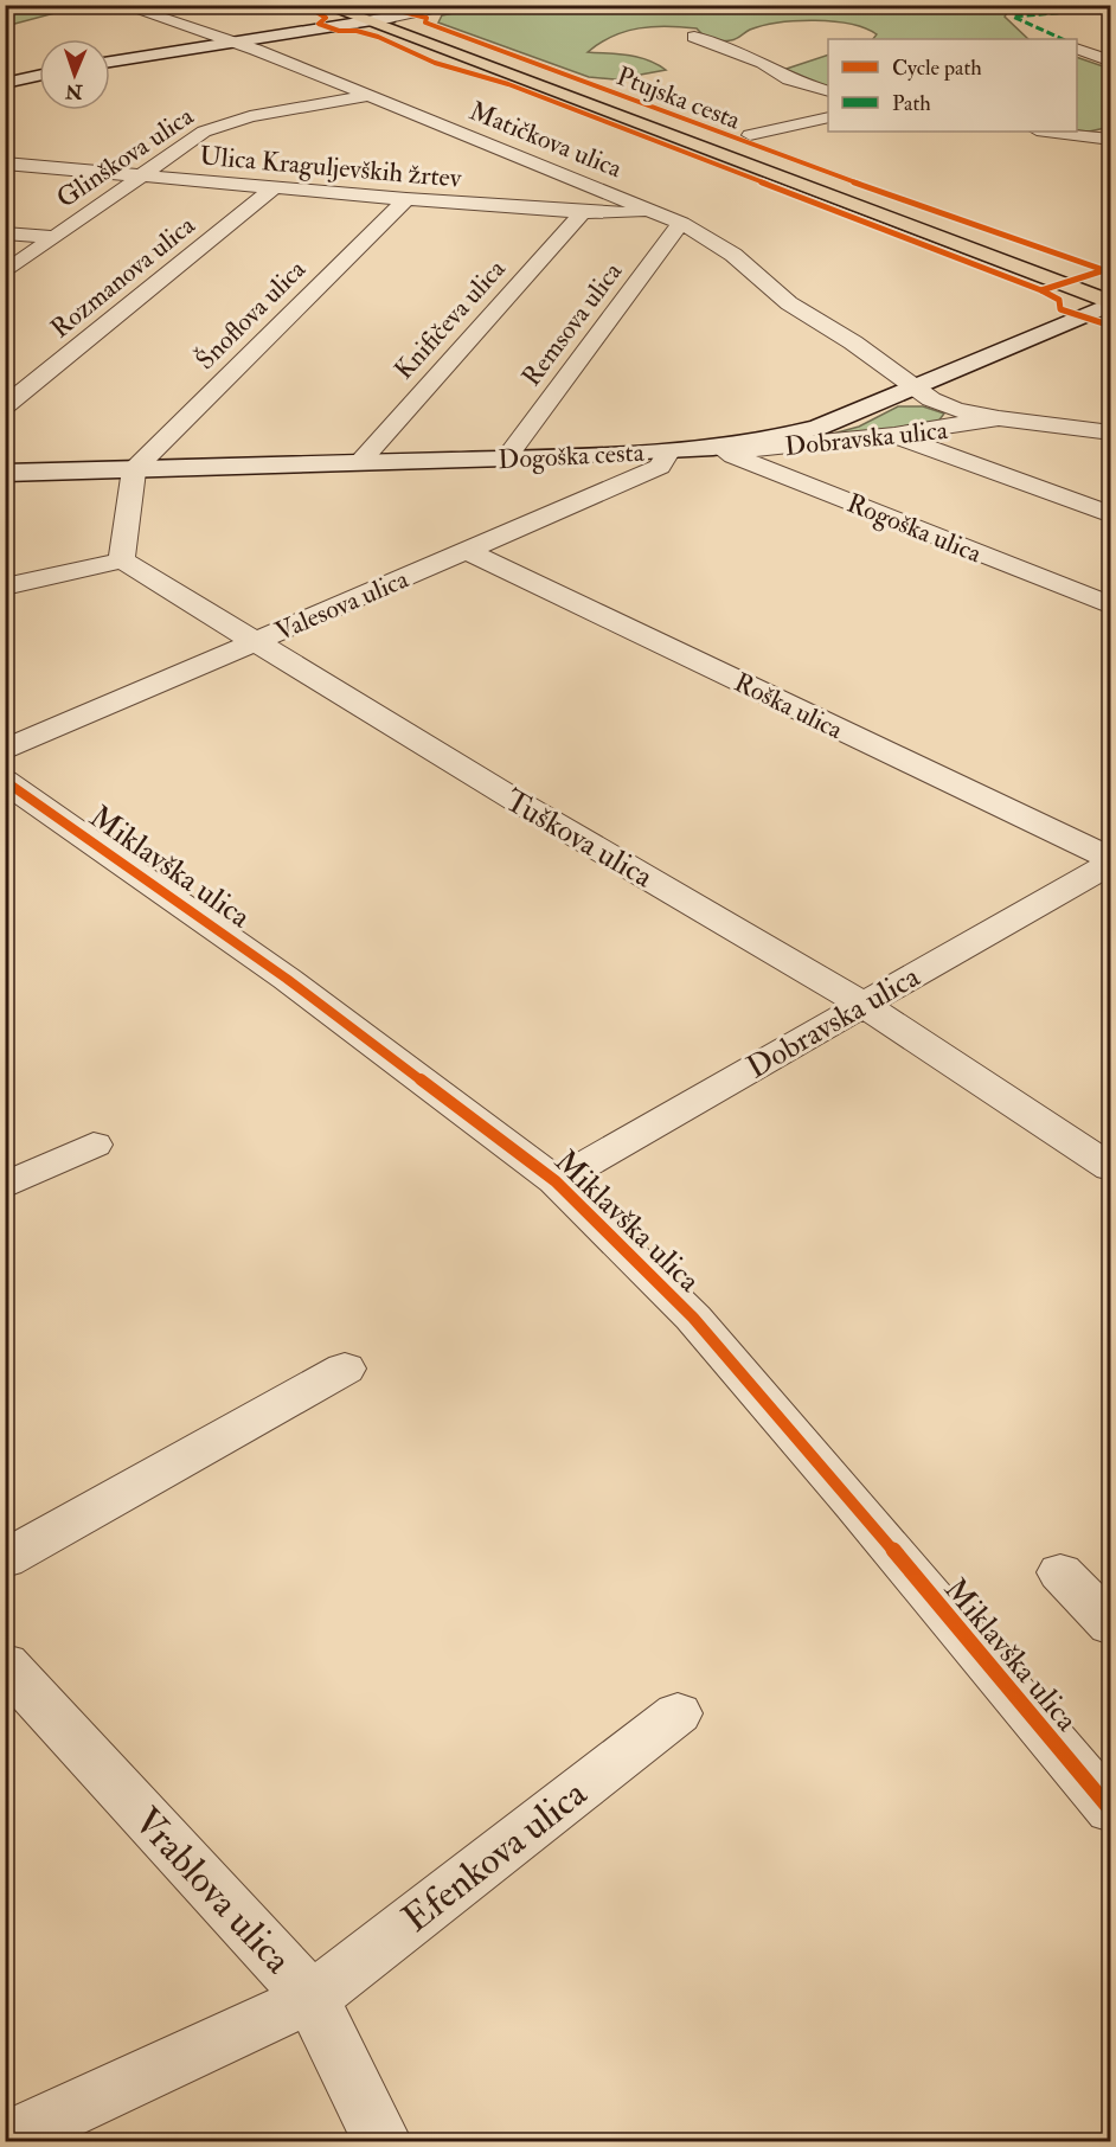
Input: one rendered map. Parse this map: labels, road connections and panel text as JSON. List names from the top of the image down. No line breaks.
{"streets":{"main road":["Ptujska cesta"],"street":["Matičkova ulica","Glinškova ulica","Ulica Kraguljevških žrtev","Rozmanova ulica","Šnoflova ulica","Knifičeva ulica","Remsova ulica","Dobravska ulica","Dogoška cesta","Rogoška ulica","Valesova ulica","Roška ulica","Tuškova ulica","Miklavška ulica","Efenkova ulica","Vrablova ulica"]},"crossings":[["Ptujska cesta","Dogoška cesta"],["Matičkova ulica","Glinškova ulica"],["Matičkova ulica","Ulica Kraguljevških žrtev"],["Matičkova ulica","Remsova ulica"],["Matičkova ulica","Dobravska ulica"],["Matičkova ulica","Dogoška cesta"],["Glinškova ulica","Ulica Kraguljevških žrtev"],["Ulica Kraguljevških žrtev","Rozmanova ulica"],["Ulica Kraguljevških žrtev","Šnoflova ulica"],["Ulica Kraguljevških žrtev","Knifičeva ulica"],["Šnoflova ulica","Dogoška cesta"],["Knifičeva ulica","Dogoška cesta"],["Remsova ulica","Dogoška cesta"],["Dobravska ulica","Dogoška cesta"],["Dobravska ulica","Rogoška ulica"],["Dobravska ulica","Roška ulica"],["Dobravska ulica","Tuškova ulica"],["Dobravska ulica","Miklavška ulica"],["Dogoška cesta","Rogoška ulica"],["Dogoška cesta","Valesova ulica"],["Valesova ulica","Roška ulica"],["Valesova ulica","Tuškova ulica"],["Efenkova ulica","Vrablova ulica"]],"legend":["Cycle path","Path"],"north":"bottom"}
